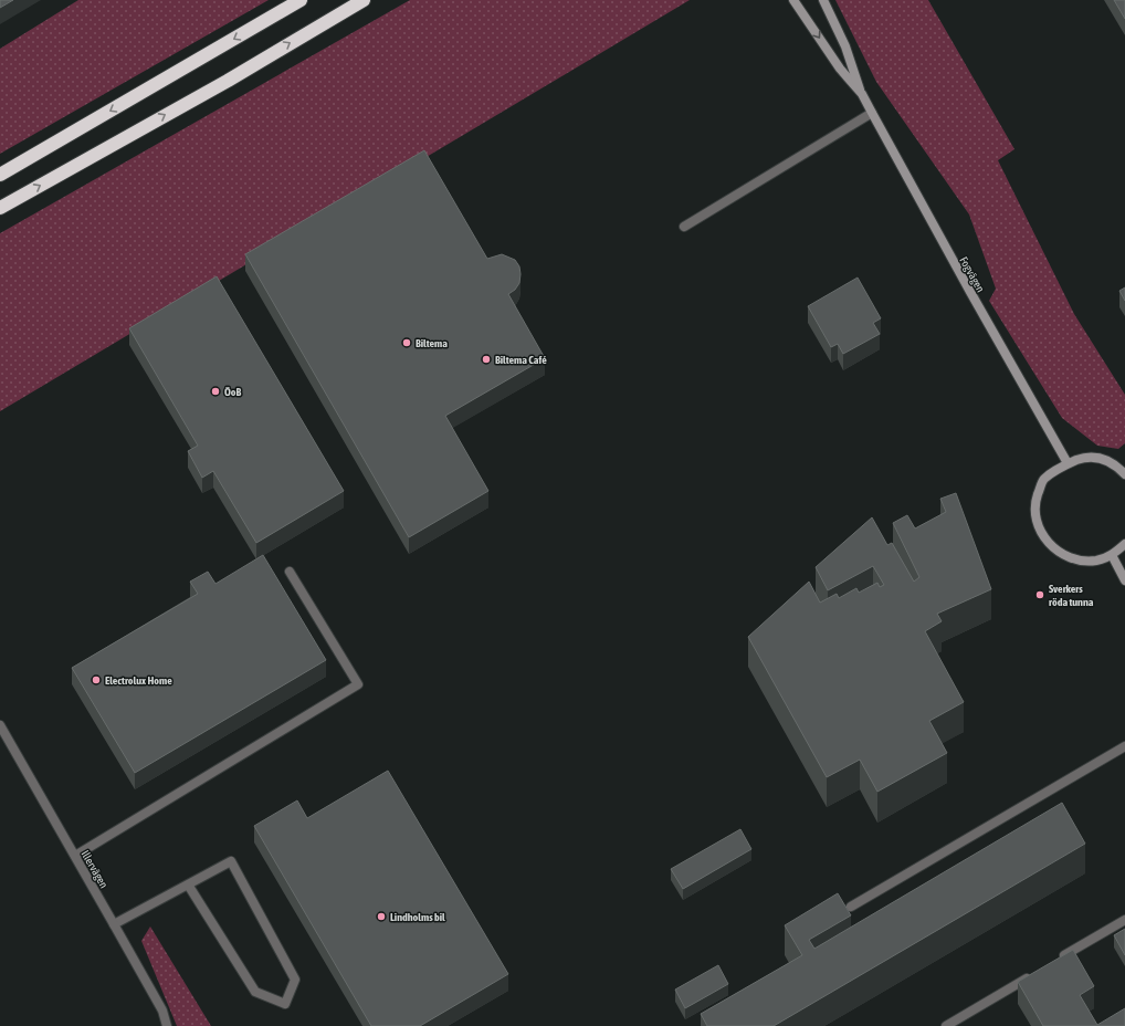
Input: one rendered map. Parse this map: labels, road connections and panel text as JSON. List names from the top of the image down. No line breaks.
{"streets":{"street":["Fogvägen","Illervägen"]},"places":["Biltema","Biltema Café","ÖoB","Sverkers röda tunna","Electrolux Home","Lindholms bil"]}
